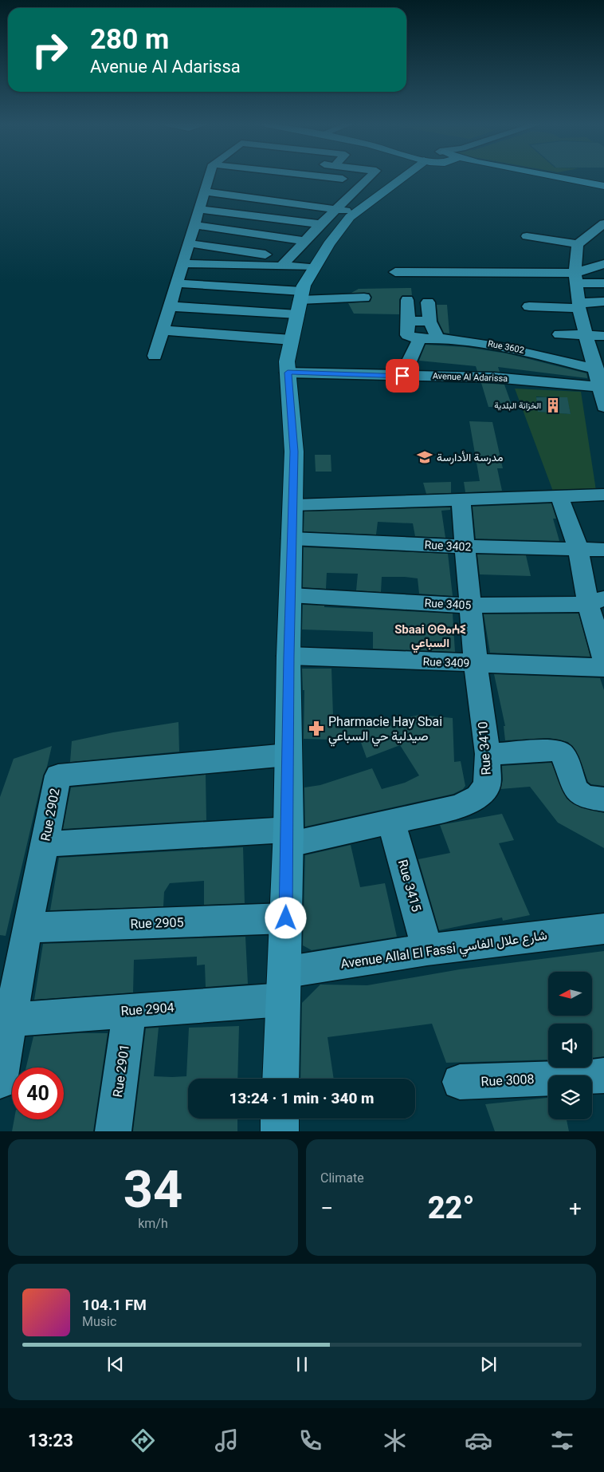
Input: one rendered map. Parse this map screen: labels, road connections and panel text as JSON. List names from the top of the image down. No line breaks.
{"streets":{"street":["Rue 3602","Avenue Al Adarissa","Rue 3402","Rue 3405","Rue 3409","Rue 3410","Rue 2902","Rue 3415","Rue 2905","Avenue Allal El Fassi شارع علال الفاسي","Rue 2904","Rue 2901","Rue 3008"]},"crossings":[["Rue 3402","Rue 3410"],["Rue 3405","Rue 3410"],["Rue 3409","Rue 3410"],["Rue 3410","Rue 2902"],["Rue 3410","Rue 3415"],["Rue 2902","Rue 2905"],["Rue 2902","Rue 2904"],["Rue 3415","Avenue Allal El Fassi شارع علال الفاسي"],["Avenue Allal El Fassi شارع علال الفاسي","Rue 2904"],["Rue 2904","Rue 2901"]],"districts":["Sbaai ⵙⴱⴰⵄⵉ السباعي"],"places":{"building":["الخزانة البلدية"],"school or university":["مدرسة الأدارسة"],"pharmacy":["Pharmacie Hay Sbai صيدلية حي السباعي"]},"north":"left","page":{"turn":["280 m","Avenue Al Adarissa"],"limit":"40","trip":"13:24 · 1 min · 340 m","tile":[["34","km/h"],"Climate"],"heat":["−","22°","+"],"song":["104.1 FM","Music"],"tabs":"13:23"}}
